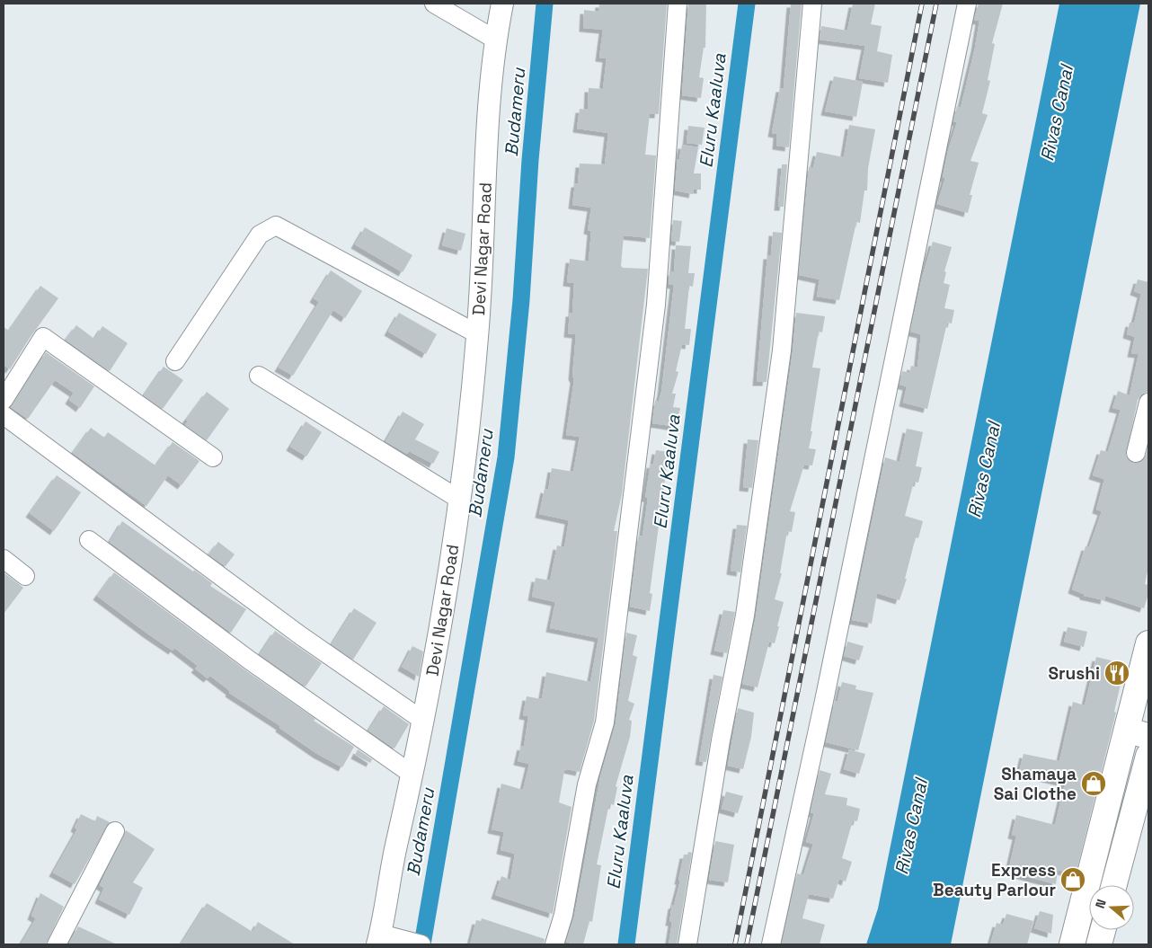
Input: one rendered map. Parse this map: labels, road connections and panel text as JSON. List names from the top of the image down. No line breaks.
{"streets":{"street":["Devi Nagar Road"]},"water":["Eluru Kaaluva","Budameru","Rivas Canal"],"places":{"restaurant":["Srushi"],"shop":["Shamaya Sai Clothe","Express Beauty Parlour"]},"north":"left"}
